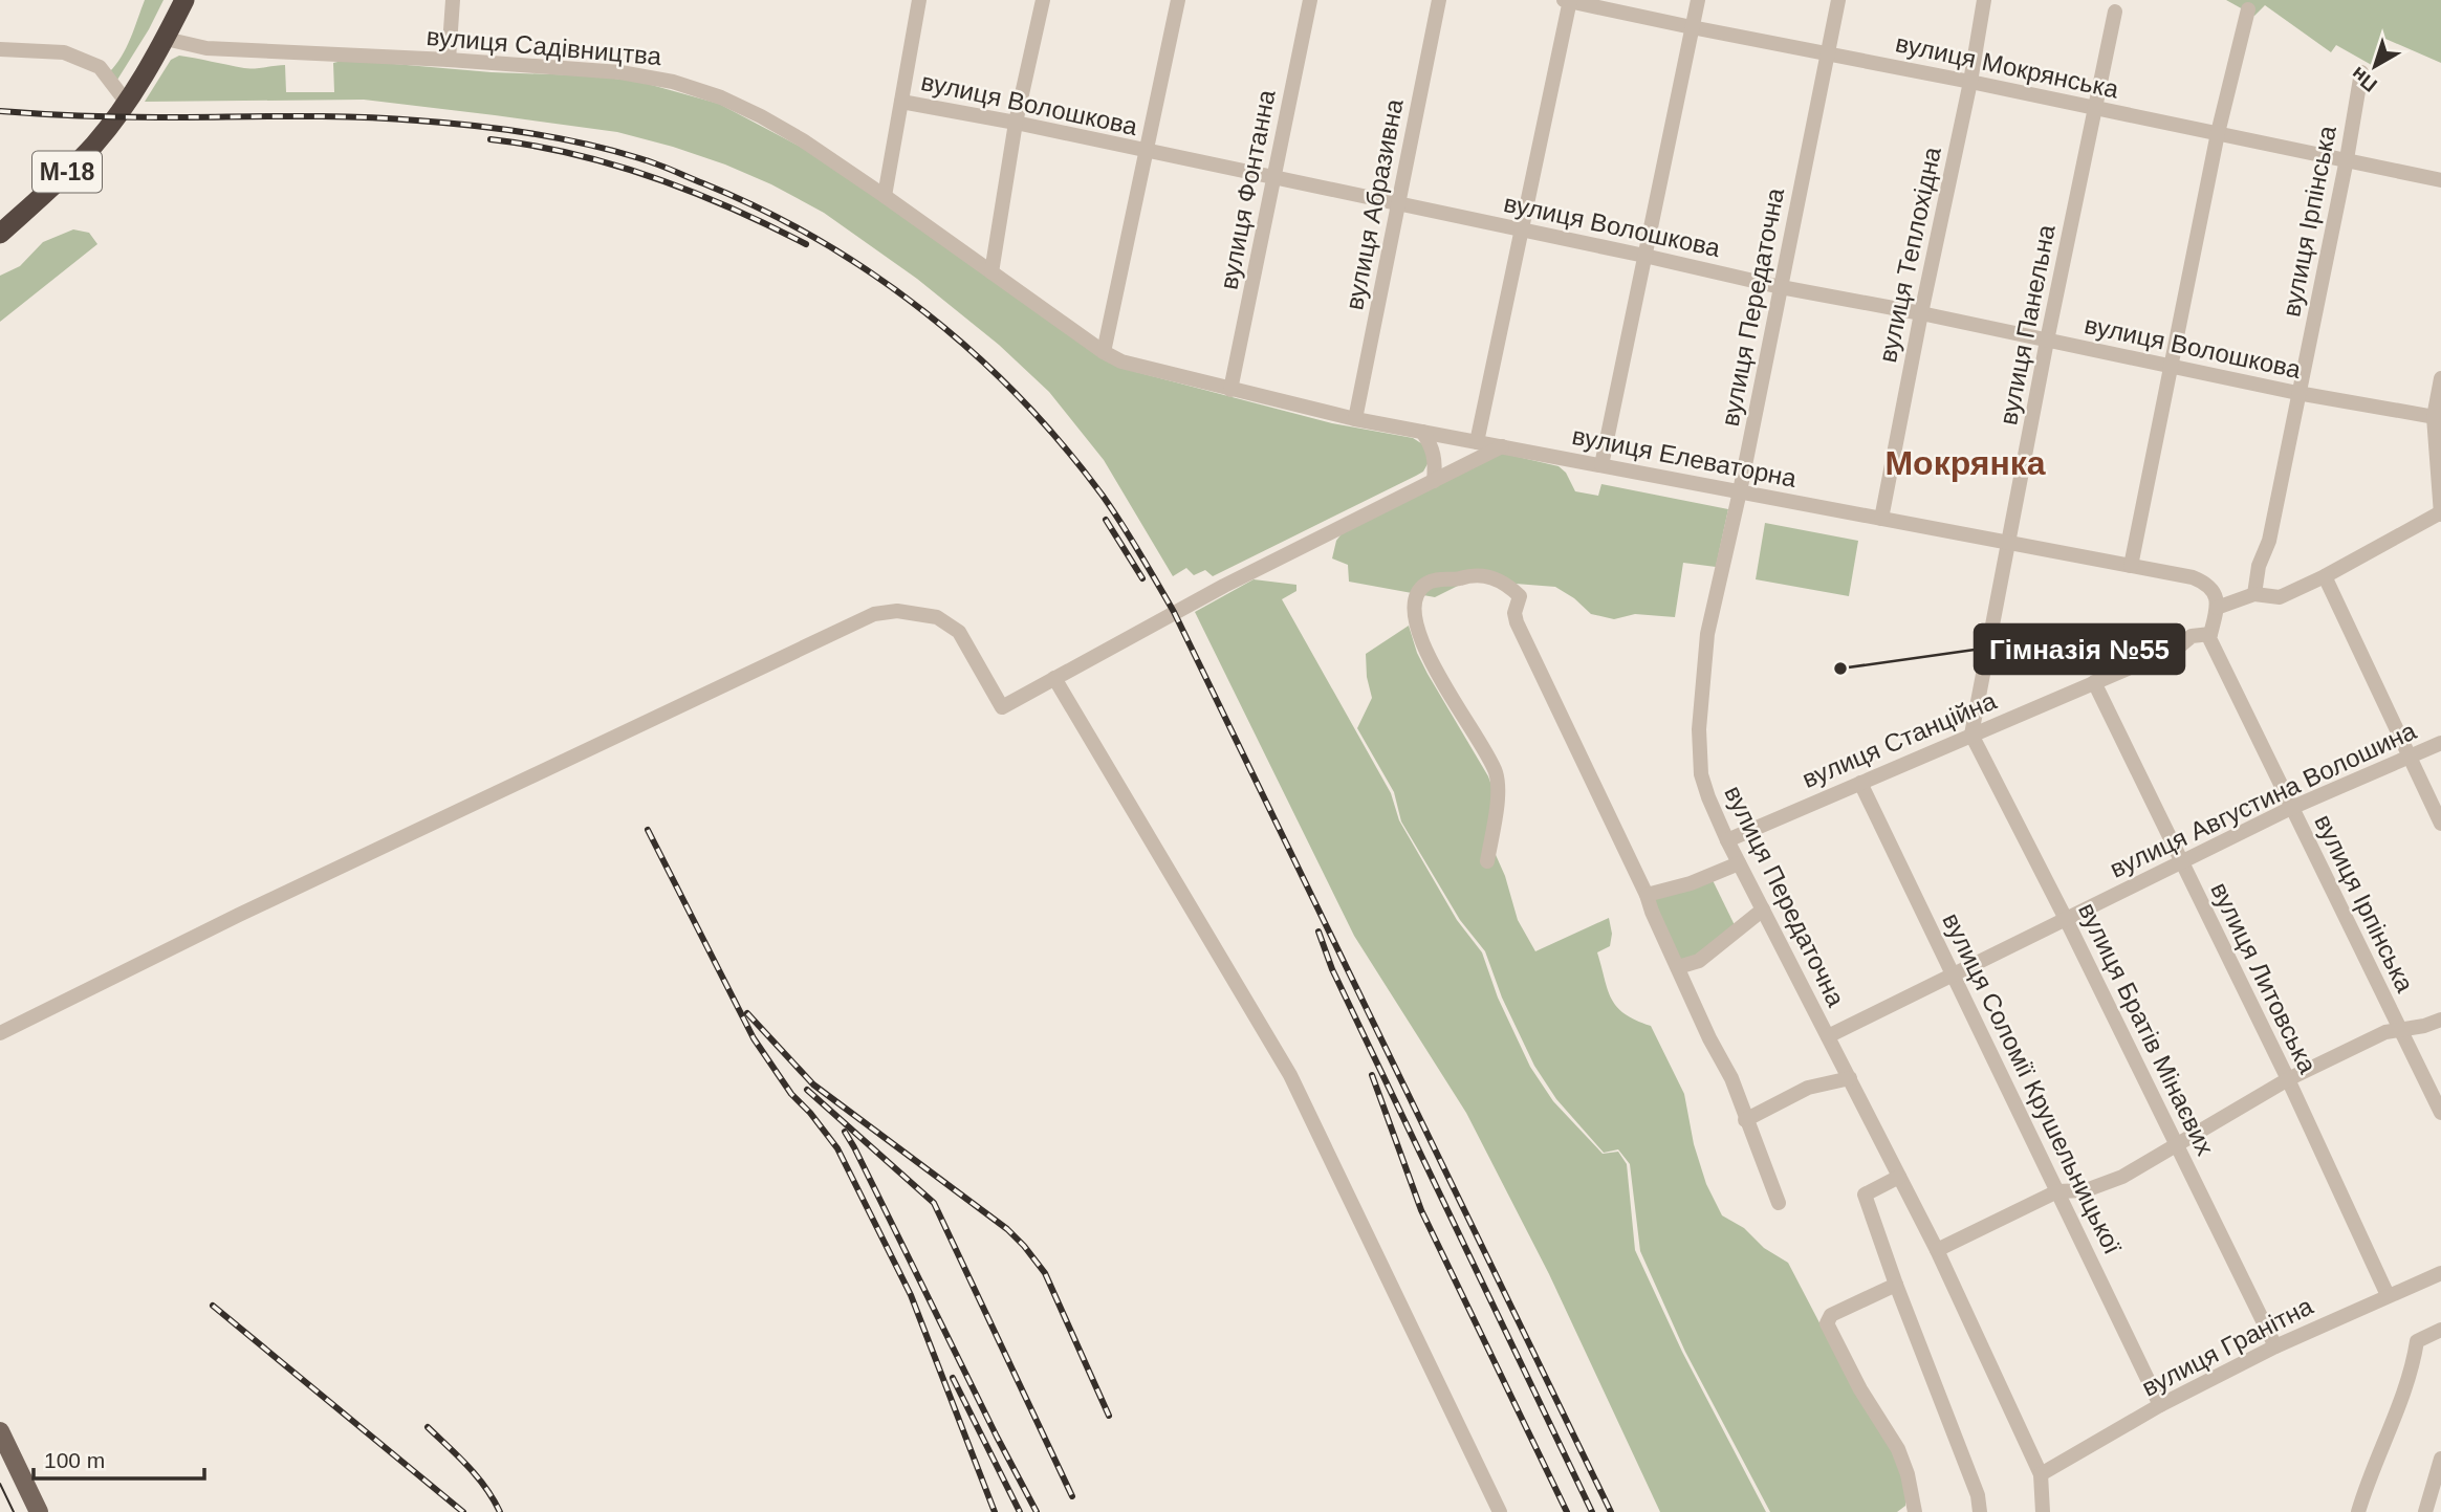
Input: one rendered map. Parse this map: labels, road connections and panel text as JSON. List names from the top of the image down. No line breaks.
{"streets":{"highway":["М-18"],"street":["вулиця Садівництва","вулиця Мокрянська","вулиця Волошкова","вулиця Фонтанна","вулиця Абразивна","вулиця Ірпінська","вулиця Теплохідна","вулиця Передаточна","вулиця Панельна","вулиця Елеваторна","вулиця Станційна","вулиця Августина Волошина","вулиця Литовська","вулиця Братів Мінаєвих","вулиця Соломії Крушельницької","вулиця Гранітна"]},"crossings":[["вулиця Садівництва","М-18"],["вулиця Садівництва","вулиця Елеваторна"],["вулиця Мокрянська","вулиця Ірпінська"],["вулиця Мокрянська","вулиця Теплохідна"],["вулиця Мокрянська","вулиця Передаточна"],["вулиця Мокрянська","вулиця Панельна"],["вулиця Волошкова","вулиця Фонтанна"],["вулиця Волошкова","вулиця Абразивна"],["вулиця Волошкова","вулиця Ірпінська"],["вулиця Волошкова","вулиця Теплохідна"],["вулиця Волошкова","вулиця Передаточна"],["вулиця Волошкова","вулиця Панельна"],["вулиця Фонтанна","вулиця Елеваторна"],["вулиця Абразивна","вулиця Елеваторна"],["вулиця Ірпінська","вулиця Станційна"],["вулиця Ірпінська","вулиця Августина Волошина"],["вулиця Теплохідна","вулиця Елеваторна"],["вулиця Передаточна","вулиця Елеваторна"],["вулиця Передаточна","вулиця Станційна"],["вулиця Передаточна","вулиця Августина Волошина"],["вулиця Передаточна","вулиця Гранітна"],["вулиця Панельна","вулиця Елеваторна"],["вулиця Панельна","вулиця Станційна"],["вулиця Панельна","вулиця Братів Мінаєвих"],["вулиця Станційна","вулиця Литовська"],["вулиця Станційна","вулиця Братів Мінаєвих"],["вулиця Станційна","вулиця Соломії Крушельницької"],["вулиця Августина Волошина","вулиця Литовська"],["вулиця Августина Волошина","вулиця Братів Мінаєвих"],["вулиця Августина Волошина","вулиця Соломії Крушельницької"],["вулиця Литовська","вулиця Гранітна"],["вулиця Братів Мінаєвих","вулиця Гранітна"],["вулиця Соломії Крушельницької","вулиця Гранітна"]],"districts":["Мокрянка"],"places":["Гімназія №55"],"scale_bar":"100 m","north":"bottom left"}
